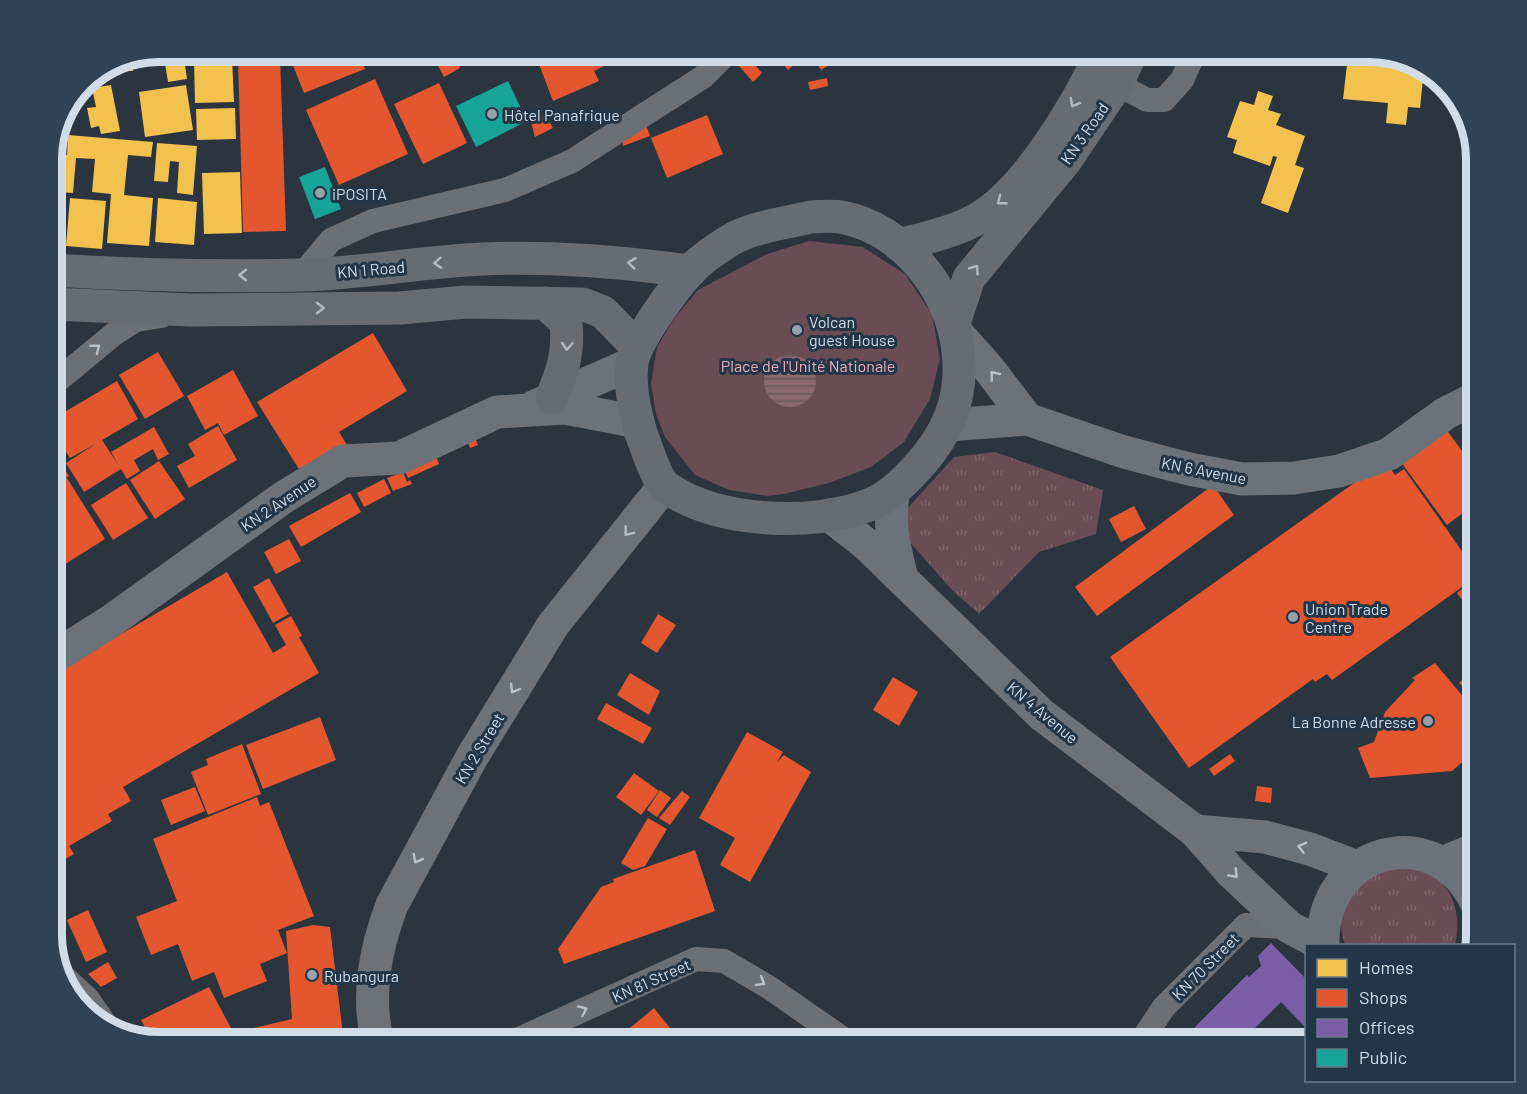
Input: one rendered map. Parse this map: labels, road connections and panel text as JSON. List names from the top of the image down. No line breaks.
{"streets":{"highway":["KN 3 Road","KN 1 Road"],"main road":["KN 6 Avenue","KN 2 Avenue","KN 4 Avenue","KN 2 Street"],"street":["KN 70 Street","KN 81 Street"]},"crossings":[["KN 4 Avenue","KN 70 Street"]],"one_way":["KN 2 Street","KN 81 Street"],"parks":["Place de l'Unité Nationale"],"places":["Hôtel Panafrique","iPOSITA","Volcan guest House","Union Trade Centre","La Bonne Adresse","Rubangura"],"legend":["Homes","Shops","Offices","Public"]}
